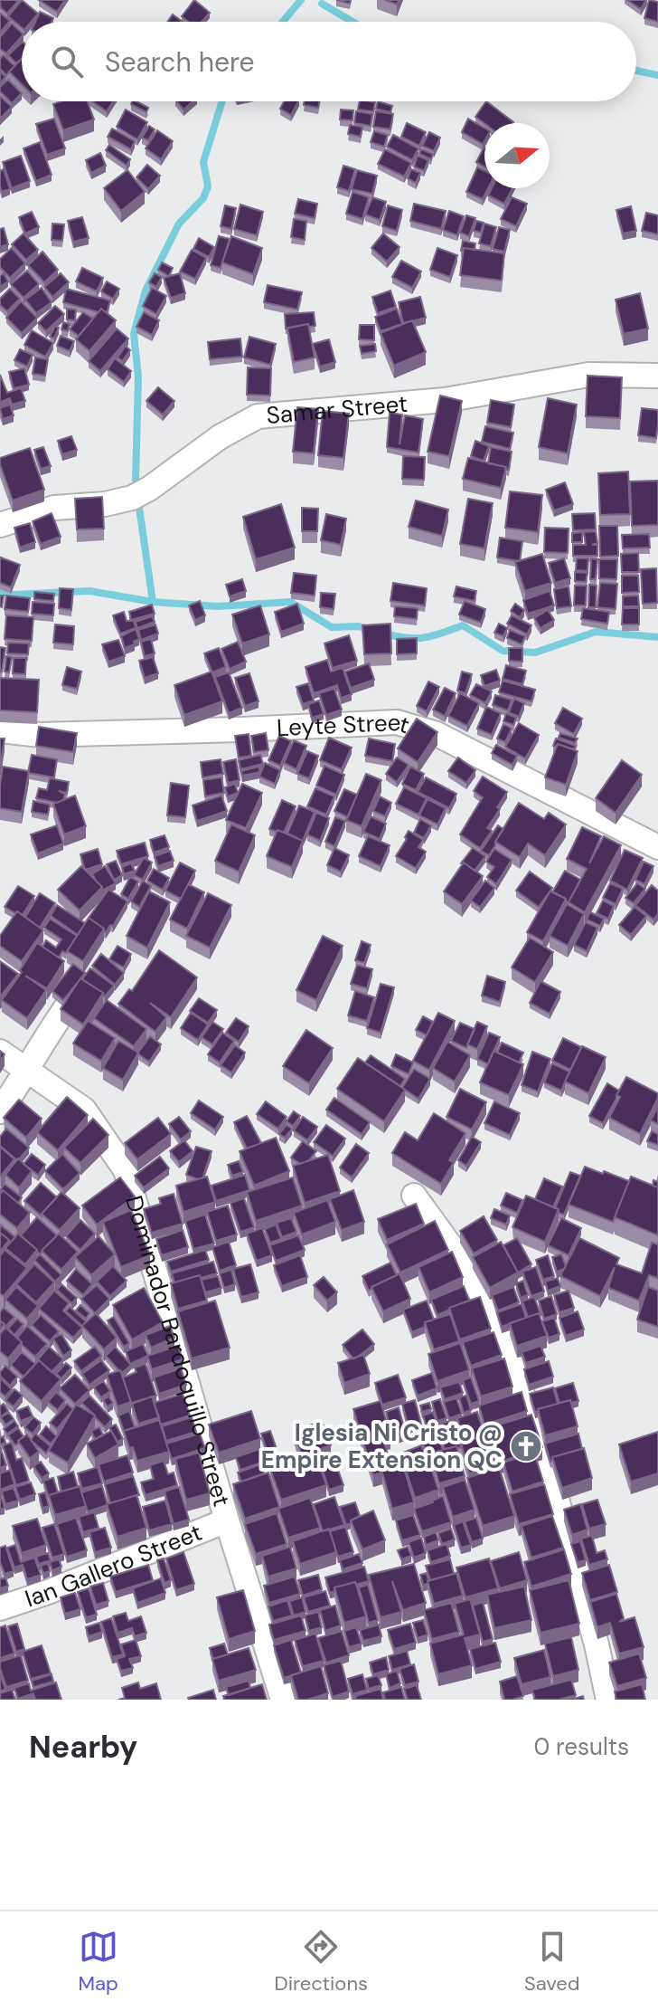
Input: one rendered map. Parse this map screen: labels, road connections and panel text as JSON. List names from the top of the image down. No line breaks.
{"streets":{"street":["Samar Street","Leyte Street","Dominador Bardoquillo Street","Ian Gallero Street"]},"crossings":[["Dominador Bardoquillo Street","Ian Gallero Street"]],"places":{"church":["Iglesia Ni Cristo @ Empire Extension QC"]},"north":"right","page":{"search":"Search here","heading":["Nearby","0 results"],"nav":["Map","Directions","Saved"]}}
